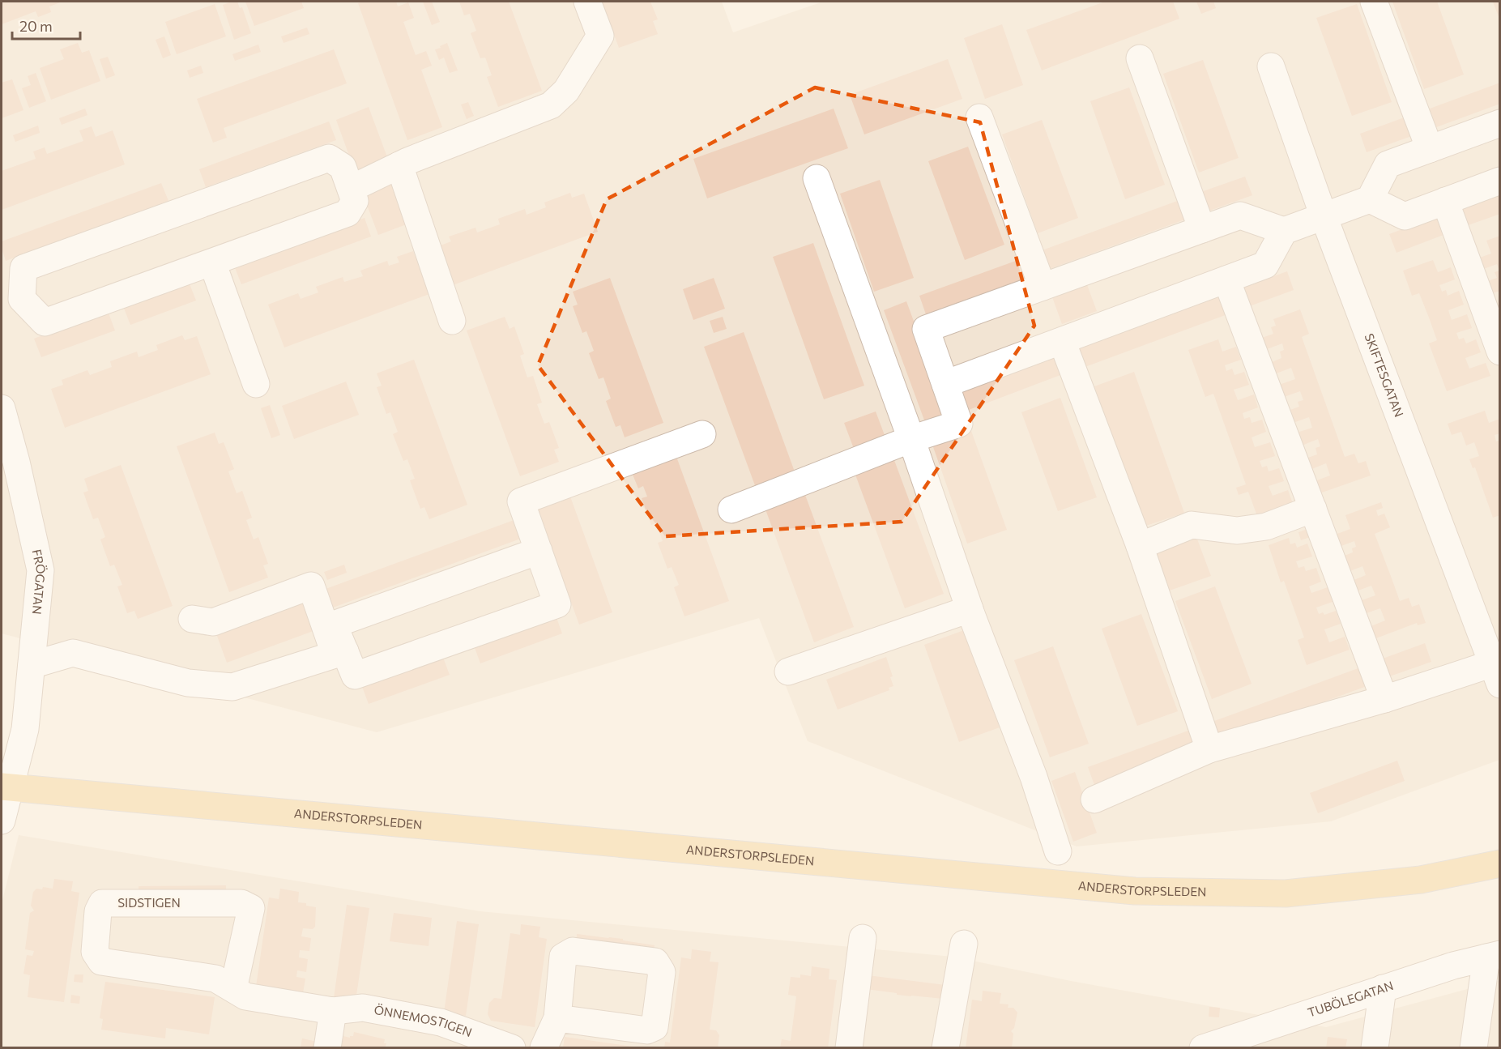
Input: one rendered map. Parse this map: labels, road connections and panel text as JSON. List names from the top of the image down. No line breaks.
{"streets":{"main road":["ANDERSTORPSLEDEN"],"street":["SKIFTESGATAN","FRÖGATAN","SIDSTIGEN","TUBÖLEGATAN","ÖNNEMOSTIGEN"]},"crossings":[["FRÖGATAN","ANDERSTORPSLEDEN"],["SIDSTIGEN","ÖNNEMOSTIGEN"]],"scale_bar":"20 m"}
